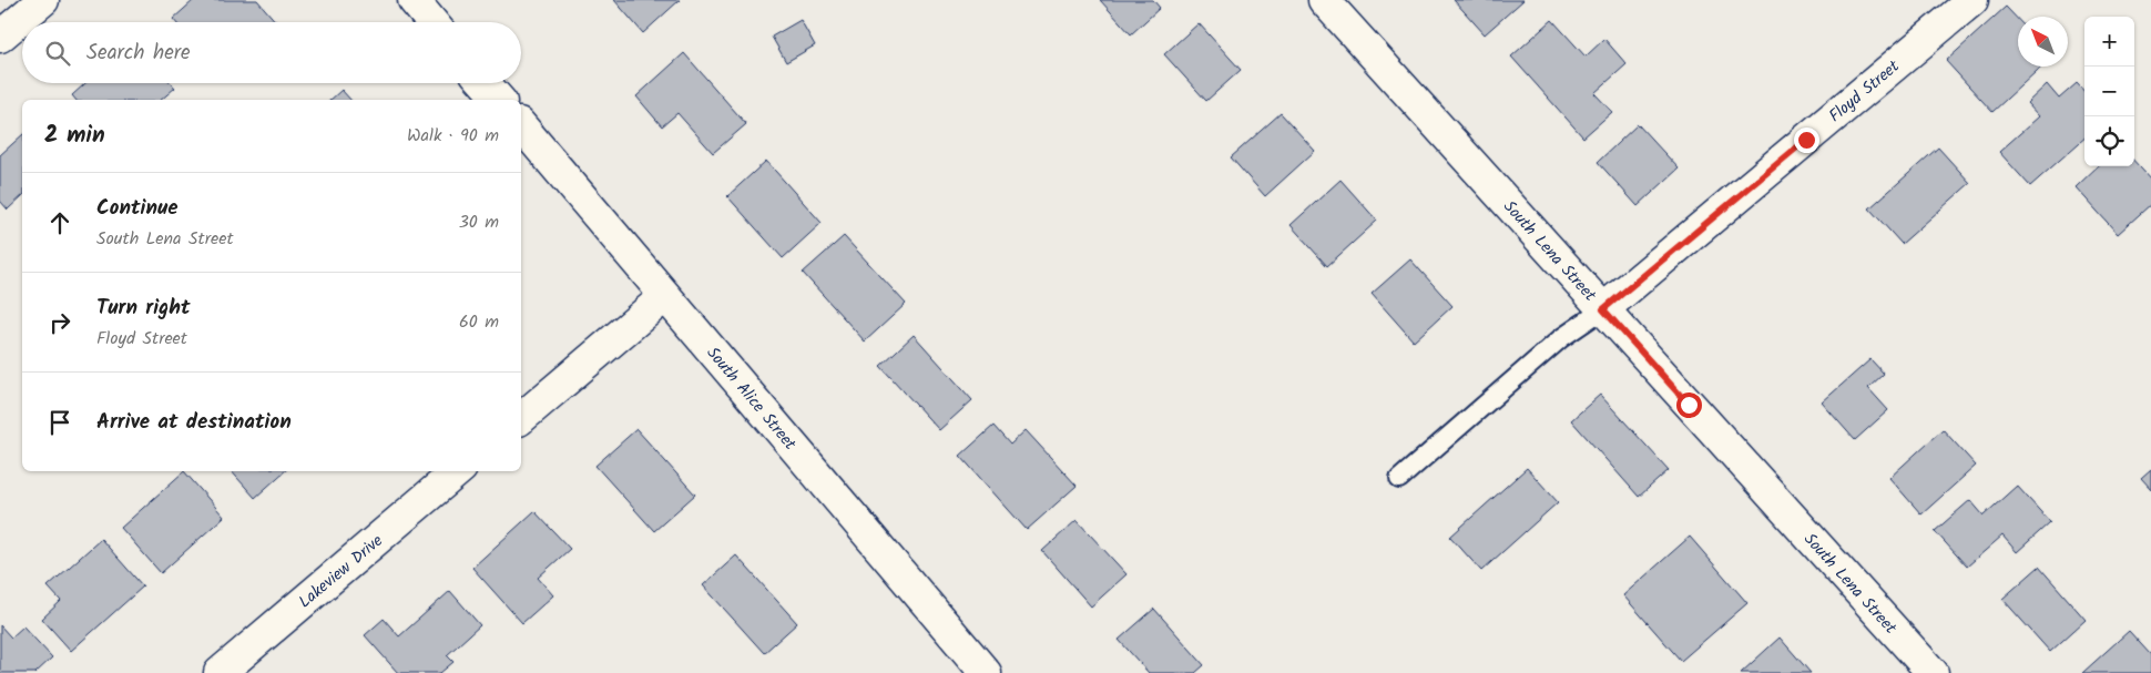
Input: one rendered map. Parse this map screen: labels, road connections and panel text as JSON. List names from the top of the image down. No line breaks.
{"streets":{"street":["Floyd Street","South Lena Street","South Alice Street","Lakeview Drive"]},"crossings":[["Floyd Street","South Lena Street"]],"north":"top left","page":{"map_buttons":["+","−"],"search":"Search here","heading":["2 min","Walk · 90 m"],"list":[["Continue","South Lena Street","30 m"],["Turn right","Floyd Street","60 m"],"Arrive at destination"]}}
